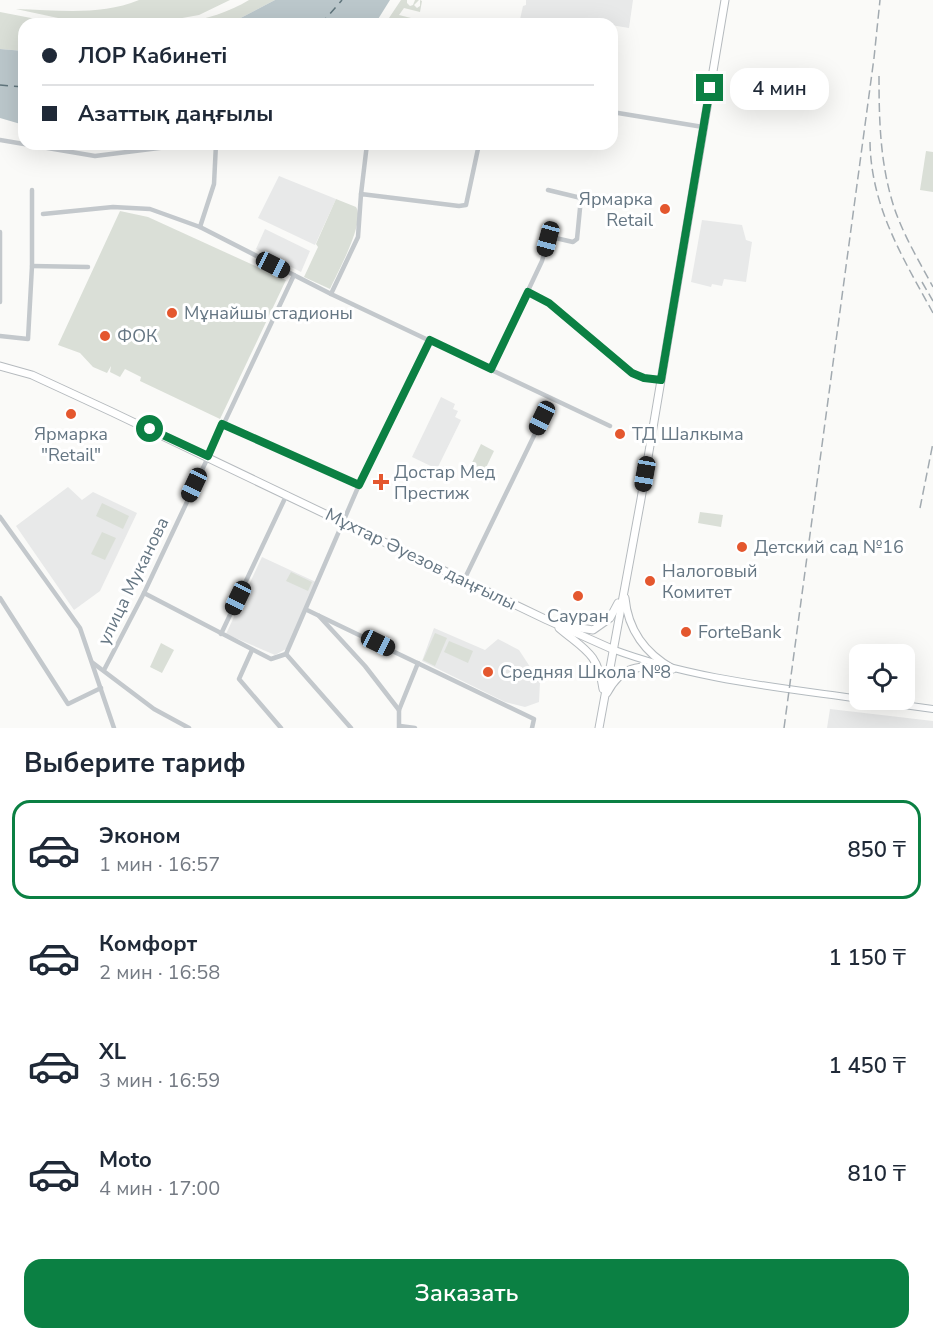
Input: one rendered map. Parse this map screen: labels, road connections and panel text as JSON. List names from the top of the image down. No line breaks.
{"streets":{"main road":["Мұхтар Әуезов даңғылы"],"street":["улица Муканова"]},"crossings":[["Мұхтар Әуезов даңғылы","улица Муканова"]],"places":{"other":["Ярмарка Retail","Мұнайшы стадионы","ФОК","Ярмарка \"Retail\"","ТД Шалкыма","Детский сад №16","Налоговый Комитет","Сауран","ForteBank","Средняя Школа №8"],"health":["Достар Мед Престиж"]},"page":{"banner":["ЛОР Кабинетi","Азаттық даңғылы"],"bubble":"4 мин","heading":"Выберите тариф","list":[{"name":"Эконом","note":"1 мин · 16:57","value":"850 ₸"},{"name":"Комфорт","note":"2 мин · 16:58","value":"1 150 ₸"},{"name":"XL","note":"3 мин · 16:59","value":"1 450 ₸"},{"name":"Moto","note":"4 мин · 17:00","value":"810 ₸"}],"buttons":"Заказать"}}
